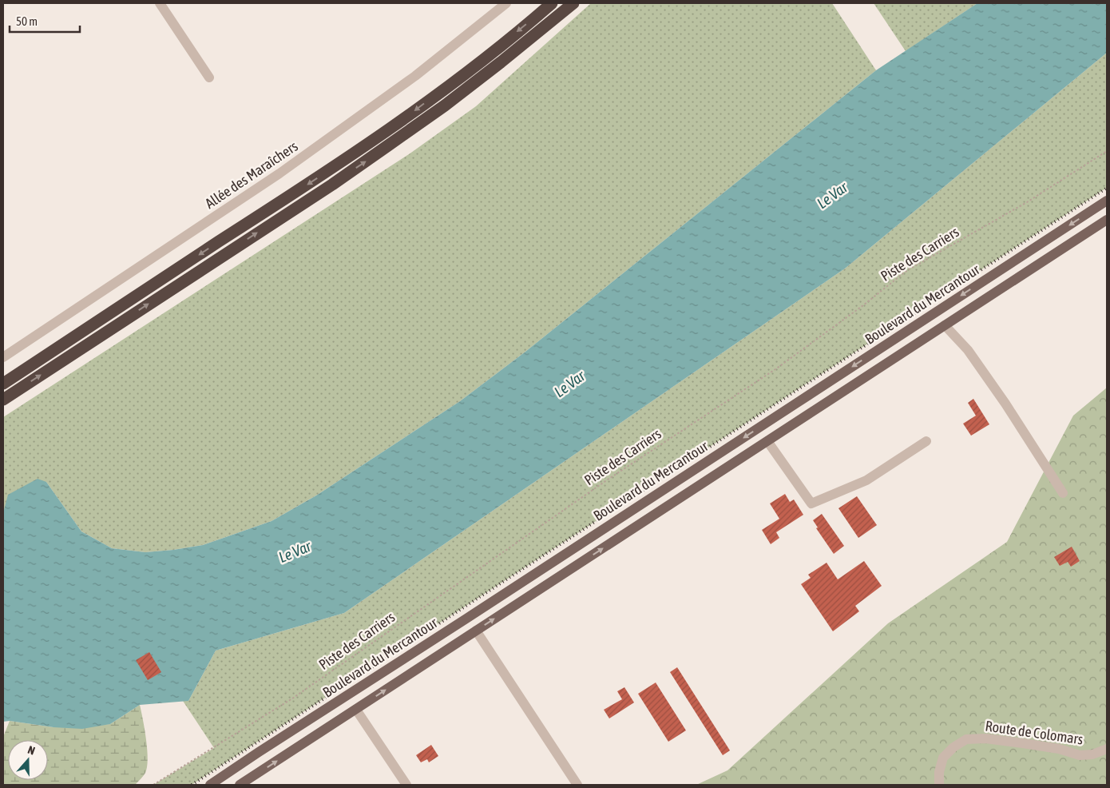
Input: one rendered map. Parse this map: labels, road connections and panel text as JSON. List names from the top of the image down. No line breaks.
{"streets":{"main road":["Boulevard du Mercantour"],"street":["Allée des Maraîchers","Route de Colomars"],"path":["Piste des Carriers"]},"water":["Le Var"],"scale_bar":"50 m","north":"top"}
